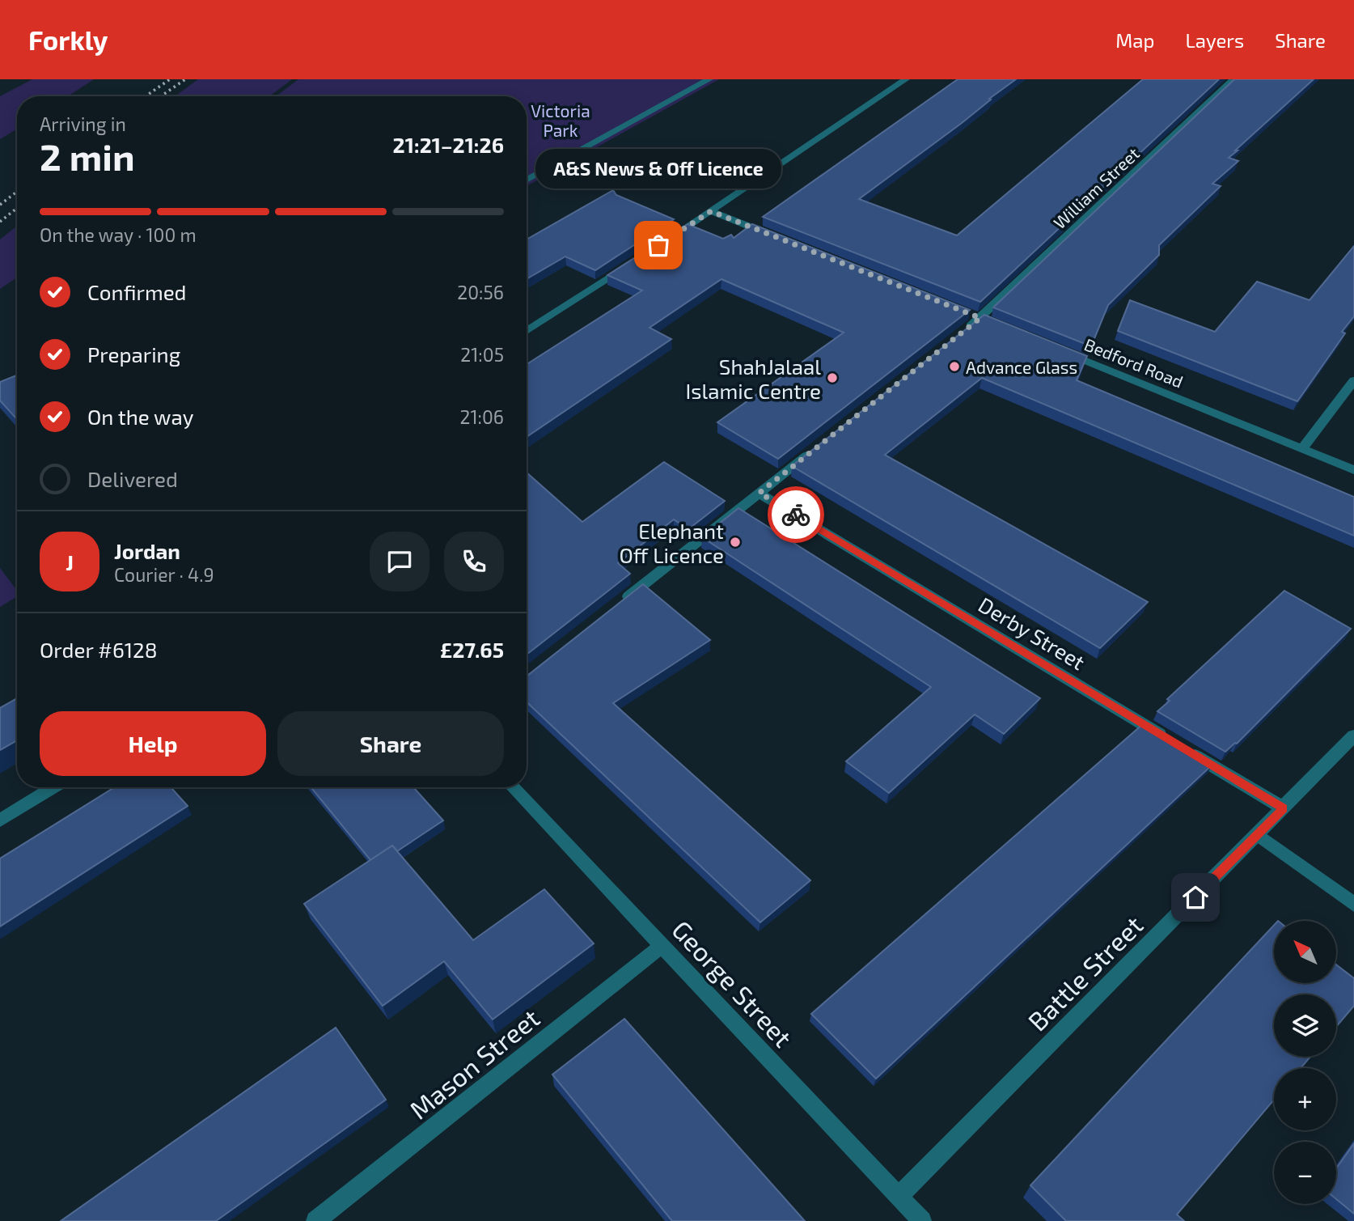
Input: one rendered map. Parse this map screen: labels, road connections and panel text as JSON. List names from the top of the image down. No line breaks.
{"streets":{"street":["William Street","Bedford Road","Derby Street","Battle Street","George Street","Mason Street"]},"crossings":[["Derby Street","Battle Street"],["Battle Street","George Street"],["George Street","Mason Street"]],"parks":["Victoria Park"],"places":["A&S News & Off Licence","Advance Glass","ShahJalaal Islamic Centre","Elephant Off Licence"],"north":"top left","page":{"header":"Forkly","nav":["Map","Layers","Share"],"heading":["2 min","Arriving in","21:21–21:26"],"panel":["Jordan","Courier · 4.9","Order #6128","£27.65"],"bubble":"A&S News & Off Licence","bar":"On the way · 100 m","list":[["Confirmed","20:56"],["Preparing","21:05"],["On the way","21:06"],"Delivered"],"round":"J","buttons":["Help","Share"],"map_buttons":["+","−"]}}
